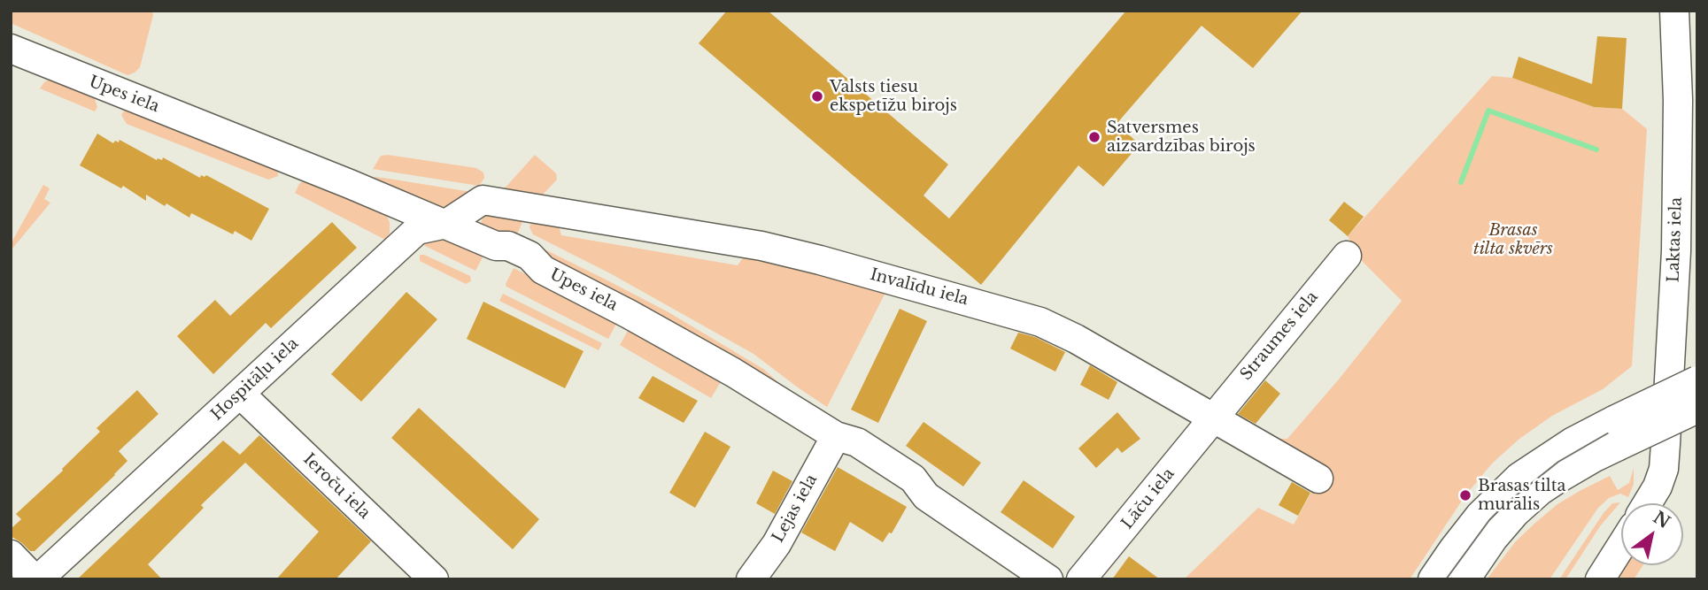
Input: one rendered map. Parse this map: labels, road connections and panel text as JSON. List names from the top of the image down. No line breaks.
{"streets":{"street":["Upes iela","Laktas iela","Invalīdu iela","Straumes iela","Hospitāļu iela","Ieroču iela","Lāču iela","Lejas iela"]},"crossings":[["Upes iela","Hospitāļu iela"],["Upes iela","Lejas iela"],["Invalīdu iela","Straumes iela"],["Invalīdu iela","Hospitāļu iela"],["Invalīdu iela","Lāču iela"],["Straumes iela","Lāču iela"],["Hospitāļu iela","Ieroču iela"]],"parks":["Brasas tilta skvērs"],"places":["Valsts tiesu ekspetīžu birojs","Satversmes aizsardzības birojs","Brasas tilta murālis"],"north":"top right"}
